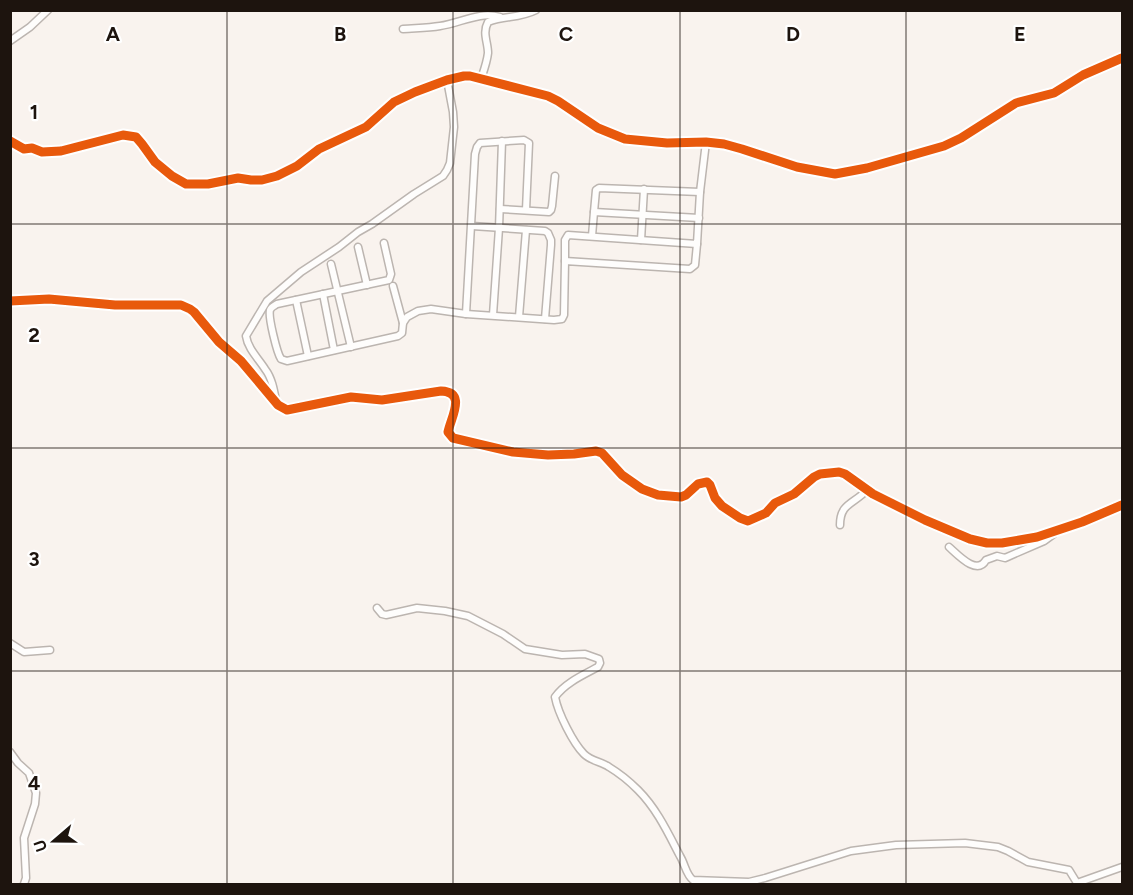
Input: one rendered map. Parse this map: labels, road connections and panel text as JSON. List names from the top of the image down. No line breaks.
{"north":"left","grid":{"columns":["A","B","C","D","E"],"rows":["1","2","3","4"]}}
